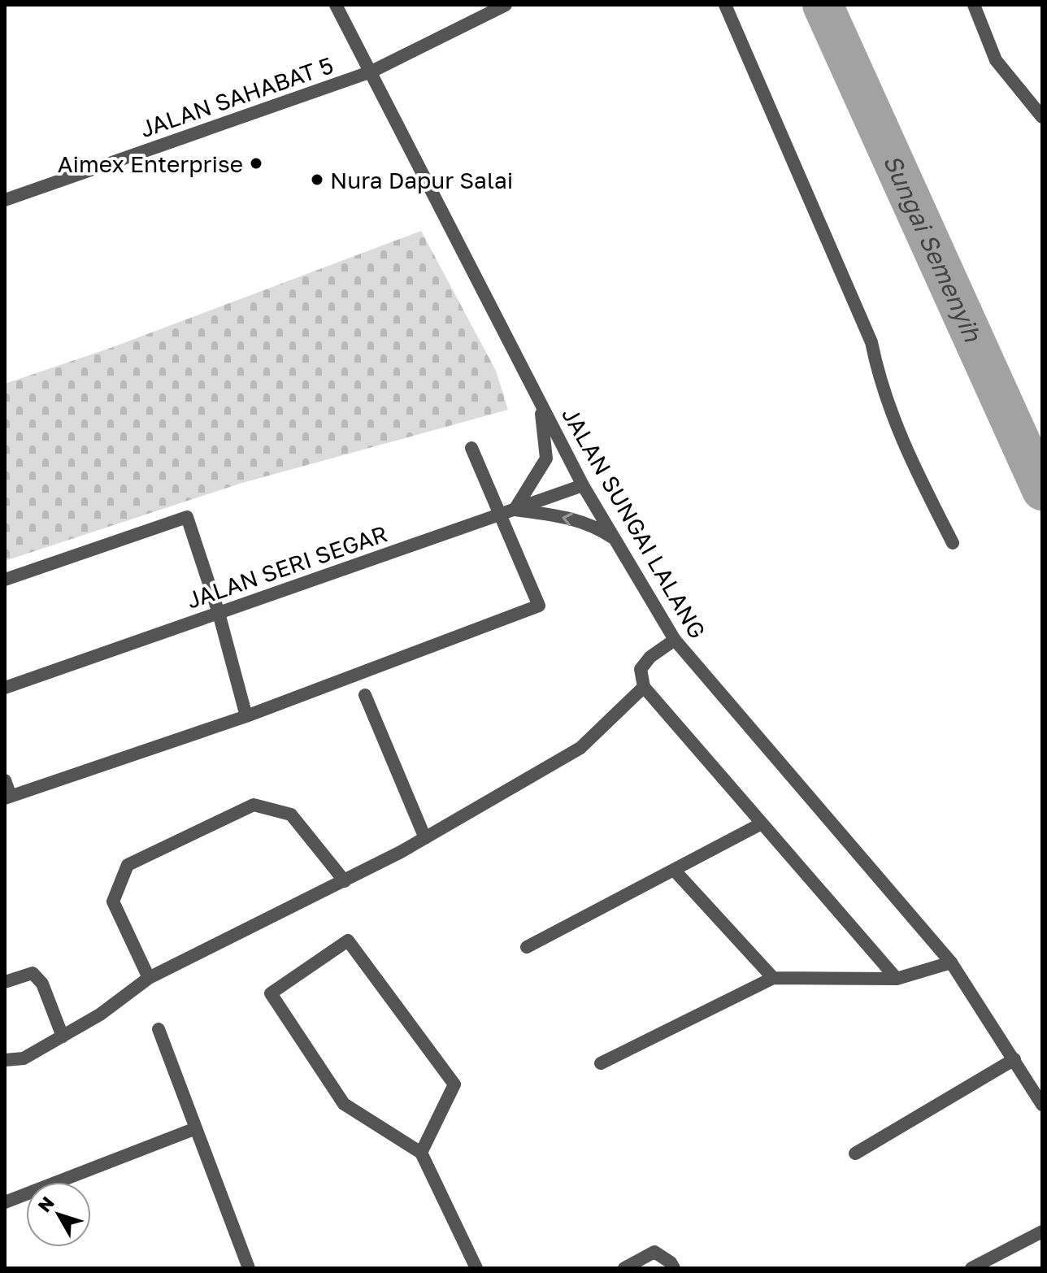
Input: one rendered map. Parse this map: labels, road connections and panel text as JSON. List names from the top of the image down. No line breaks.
{"streets":{"street":["JALAN SAHABAT 5","JALAN SUNGAI LALANG","JALAN SERI SEGAR"]},"crossings":[["JALAN SAHABAT 5","JALAN SUNGAI LALANG"],["JALAN SUNGAI LALANG","JALAN SERI SEGAR"]],"water":["Sungai Semenyih"],"places":["Aimex Enterprise","Nura Dapur Salai"],"north":"top left"}
